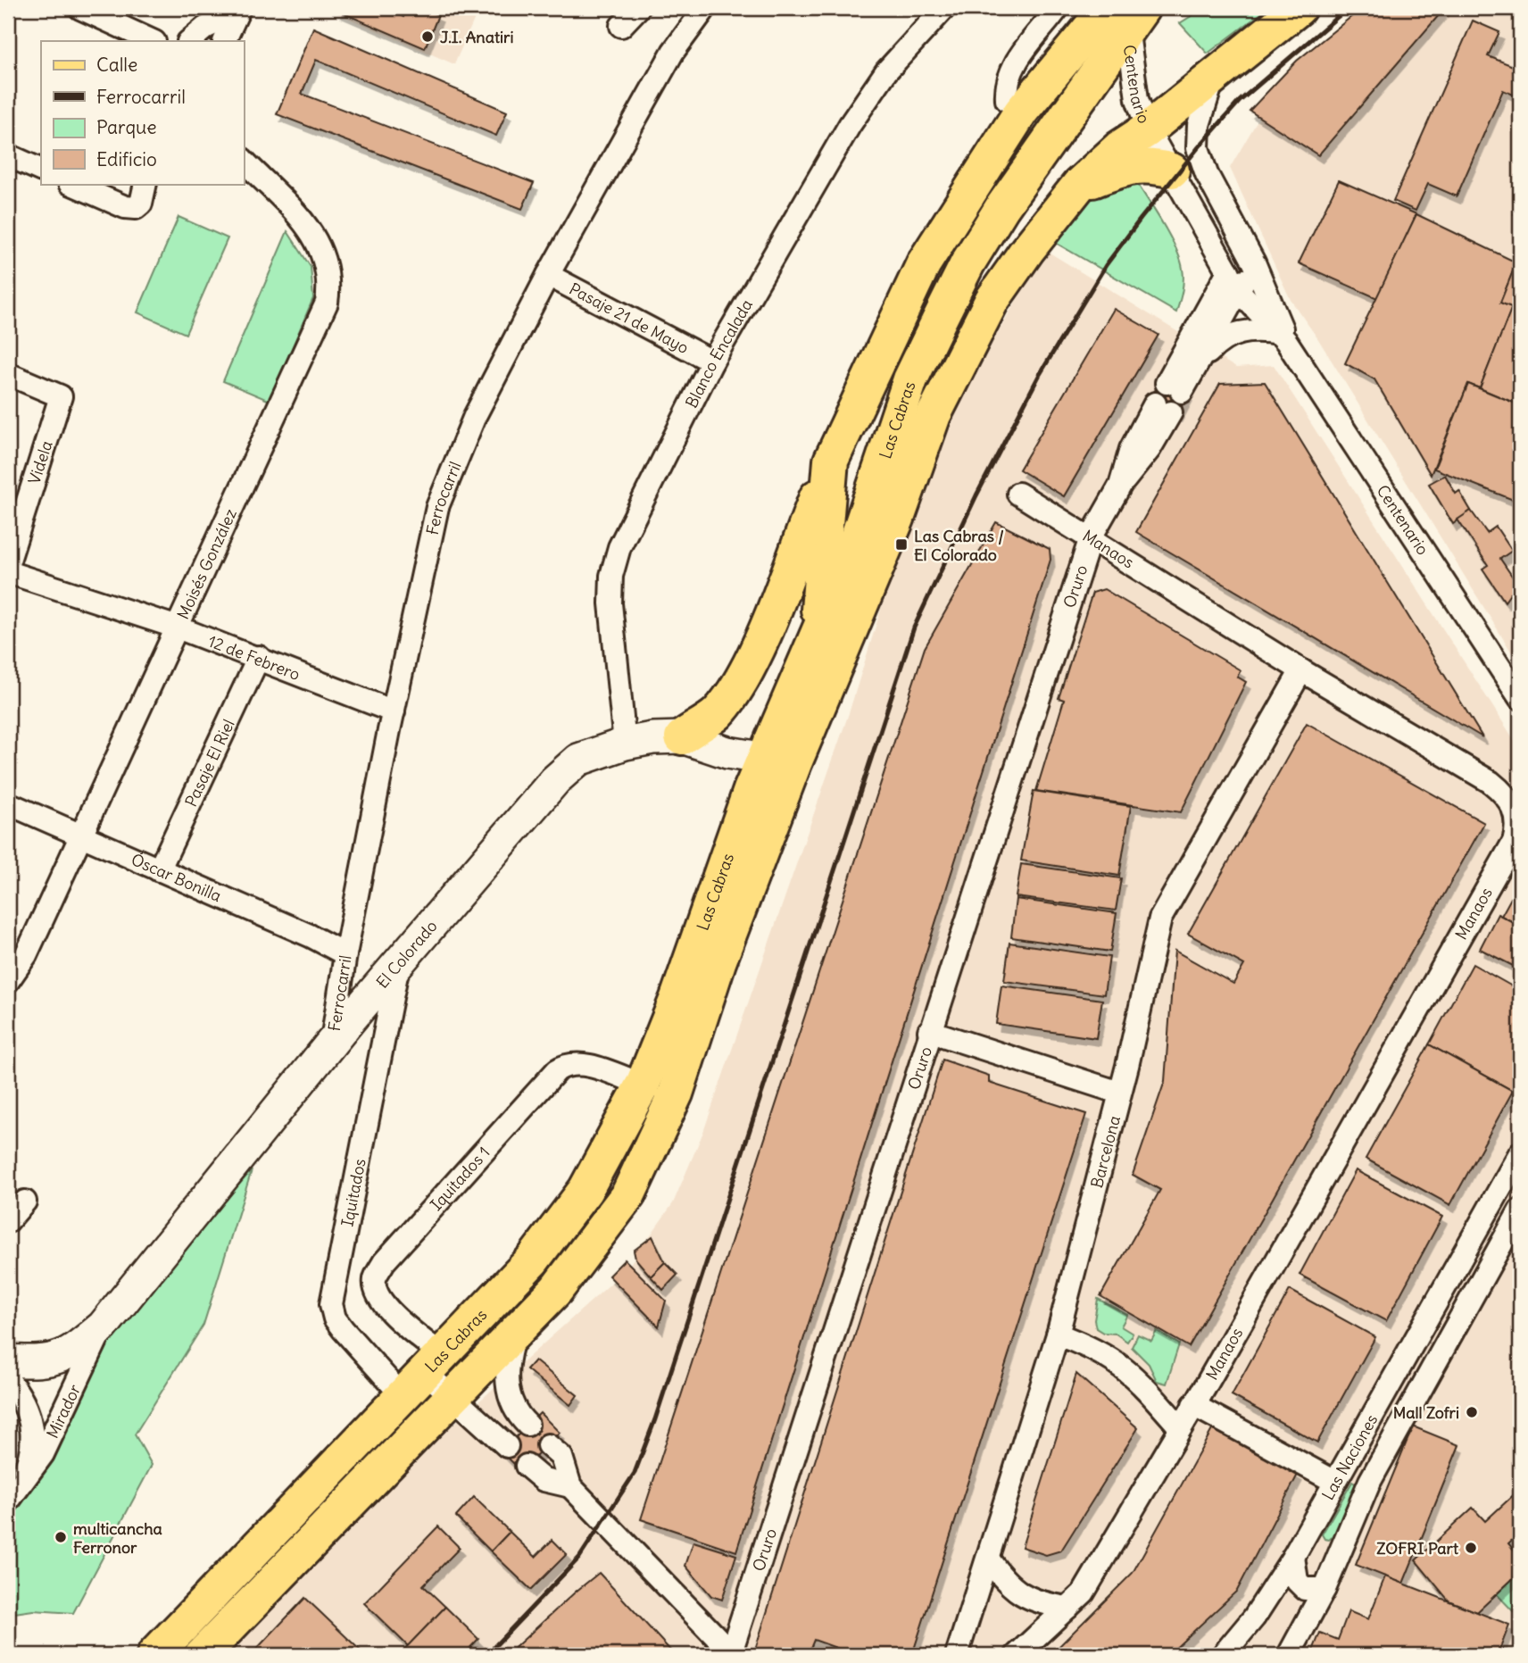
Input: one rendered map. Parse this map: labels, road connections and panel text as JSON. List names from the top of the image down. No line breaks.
{"streets":{"main road":["Las Cabras"],"street":["Centenario","Pasaje 21 de Mayo","Blanco Encalada","Videla","Ferrocarril","Manaos","Moisés González","Oruro","12 de Febrero","Pasaje El Riel","Óscar Bonilla","El Colorado","Barcelona","Iquitados 1","Iquitados","Mirador","Las Naciones"]},"crossings":[["Centenario","Las Cabras"],["Pasaje 21 de Mayo","Blanco Encalada"],["Pasaje 21 de Mayo","Ferrocarril"],["Blanco Encalada","El Colorado"],["Las Cabras","El Colorado"],["Las Cabras","Iquitados 1"],["Las Cabras","Iquitados"],["Ferrocarril","12 de Febrero"],["Ferrocarril","Óscar Bonilla"],["Ferrocarril","El Colorado"],["Manaos","Oruro"],["Manaos","Barcelona"],["Moisés González","12 de Febrero"],["Moisés González","Óscar Bonilla"],["12 de Febrero","Pasaje El Riel"],["Pasaje El Riel","Óscar Bonilla"],["El Colorado","Iquitados"],["El Colorado","Mirador"],["Iquitados 1","Iquitados"]],"places":{"other":["J.I. Anatiri","Mall Zofri","multicancha Ferronor","ZOFRI Part"],"transit":["Las Cabras / El Colorado"]},"legend":["Calle","Ferrocarril","Parque","Edificio"]}
